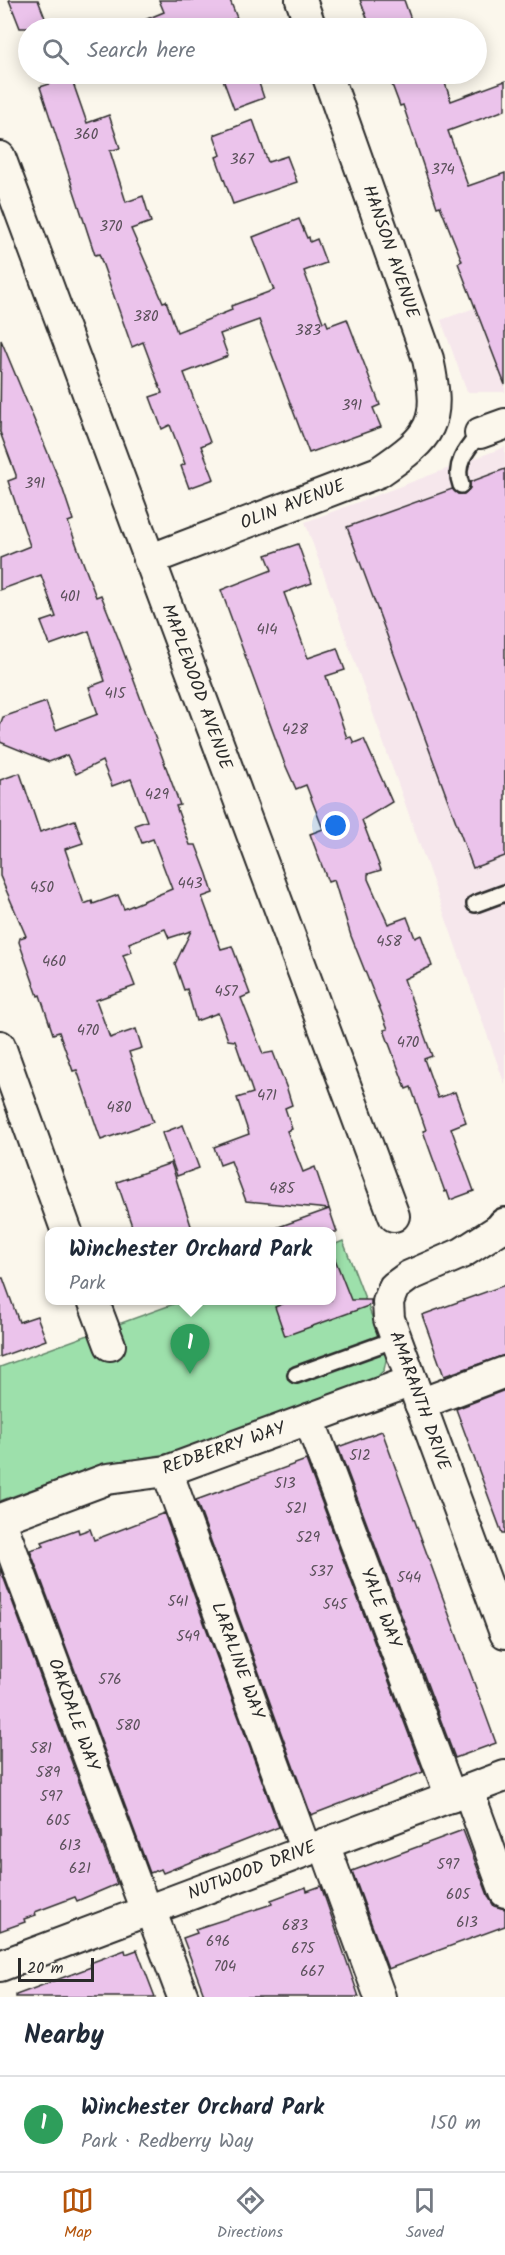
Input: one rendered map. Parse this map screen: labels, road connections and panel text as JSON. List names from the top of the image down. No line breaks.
{"streets":{"street":["HANSON AVENUE","OLIN AVENUE","MAPLEWOOD AVENUE","AMARANTH DRIVE","REDBERRY WAY","YALE WAY","LARALINE WAY","OAKDALE WAY","NUTWOOD DRIVE"]},"crossings":[["HANSON AVENUE","OLIN AVENUE"],["OLIN AVENUE","MAPLEWOOD AVENUE"],["AMARANTH DRIVE","REDBERRY WAY"],["REDBERRY WAY","YALE WAY"],["REDBERRY WAY","LARALINE WAY"],["REDBERRY WAY","OAKDALE WAY"],["YALE WAY","NUTWOOD DRIVE"],["LARALINE WAY","NUTWOOD DRIVE"],["OAKDALE WAY","NUTWOOD DRIVE"]],"house_numbers":["360","367","374","370","380","383","391","391","401","414","415","428","429","443","450","458","460","457","470","470","471","480","485","512","513","521","529","537","544","541","545","549","576","580","581","589","597","605","613","597","621","605","613","683","696","675","704","667"],"scale_bar":"20 m","page":{"search":"Search here","popup":["Winchester Orchard Park","Park"],"pins":"1","scale":"20 m","heading":"Nearby","list":[{"mark":"1","name":"Winchester Orchard Park","note":"Park · Redberry Way","value":"150 m"}],"nav":["Map","Directions","Saved"]}}
